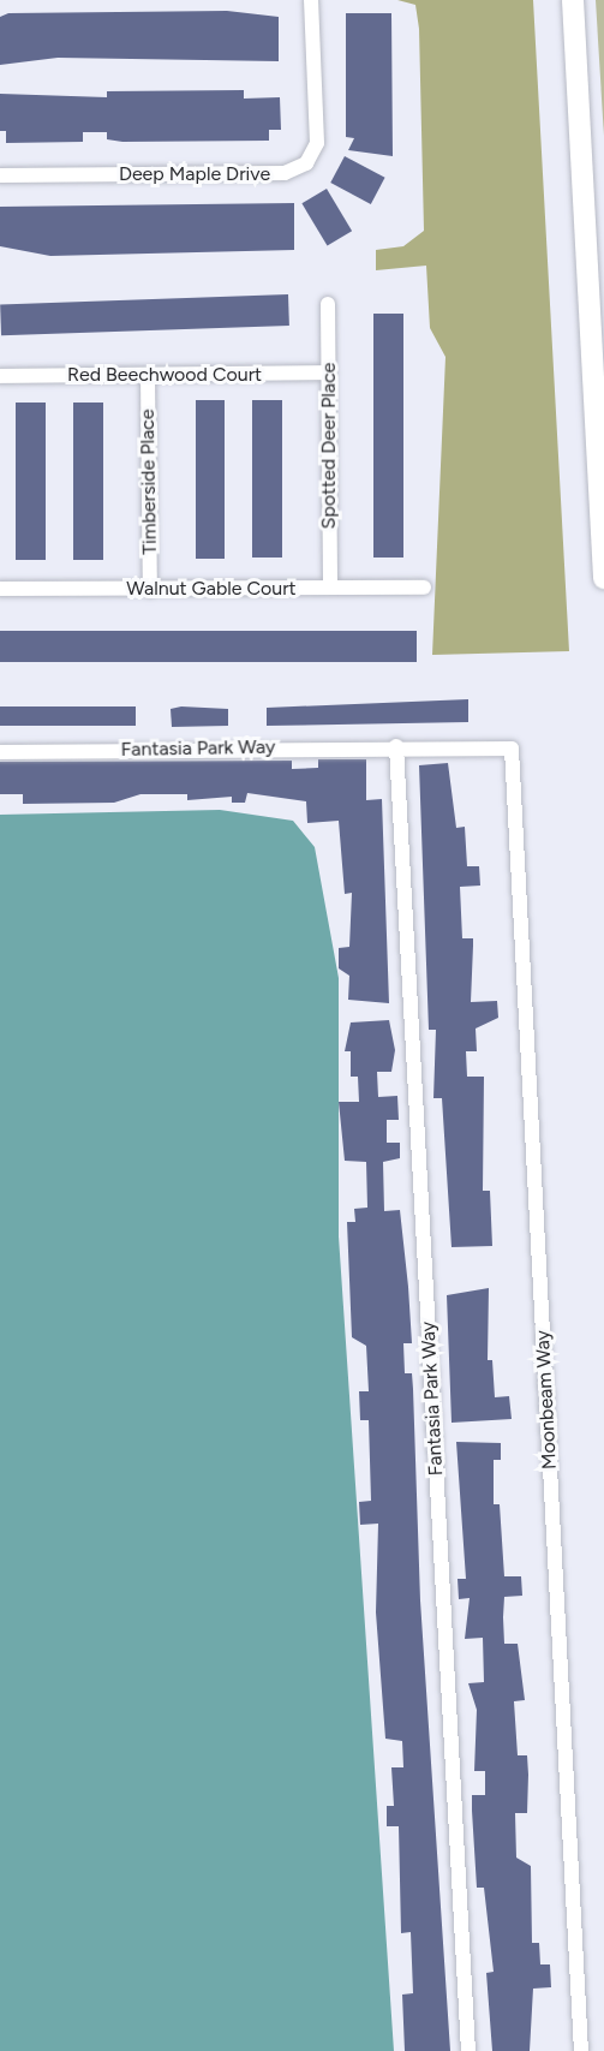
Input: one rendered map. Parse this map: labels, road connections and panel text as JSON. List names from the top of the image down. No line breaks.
{"streets":{"street":["Deep Maple Drive","Red Beechwood Court","Spotted Deer Place","Timberside Place","Walnut Gable Court","Fantasia Park Way","Moonbeam Way"]},"crossings":[["Red Beechwood Court","Spotted Deer Place"],["Red Beechwood Court","Timberside Place"],["Spotted Deer Place","Walnut Gable Court"],["Timberside Place","Walnut Gable Court"],["Fantasia Park Way","Moonbeam Way"]]}
